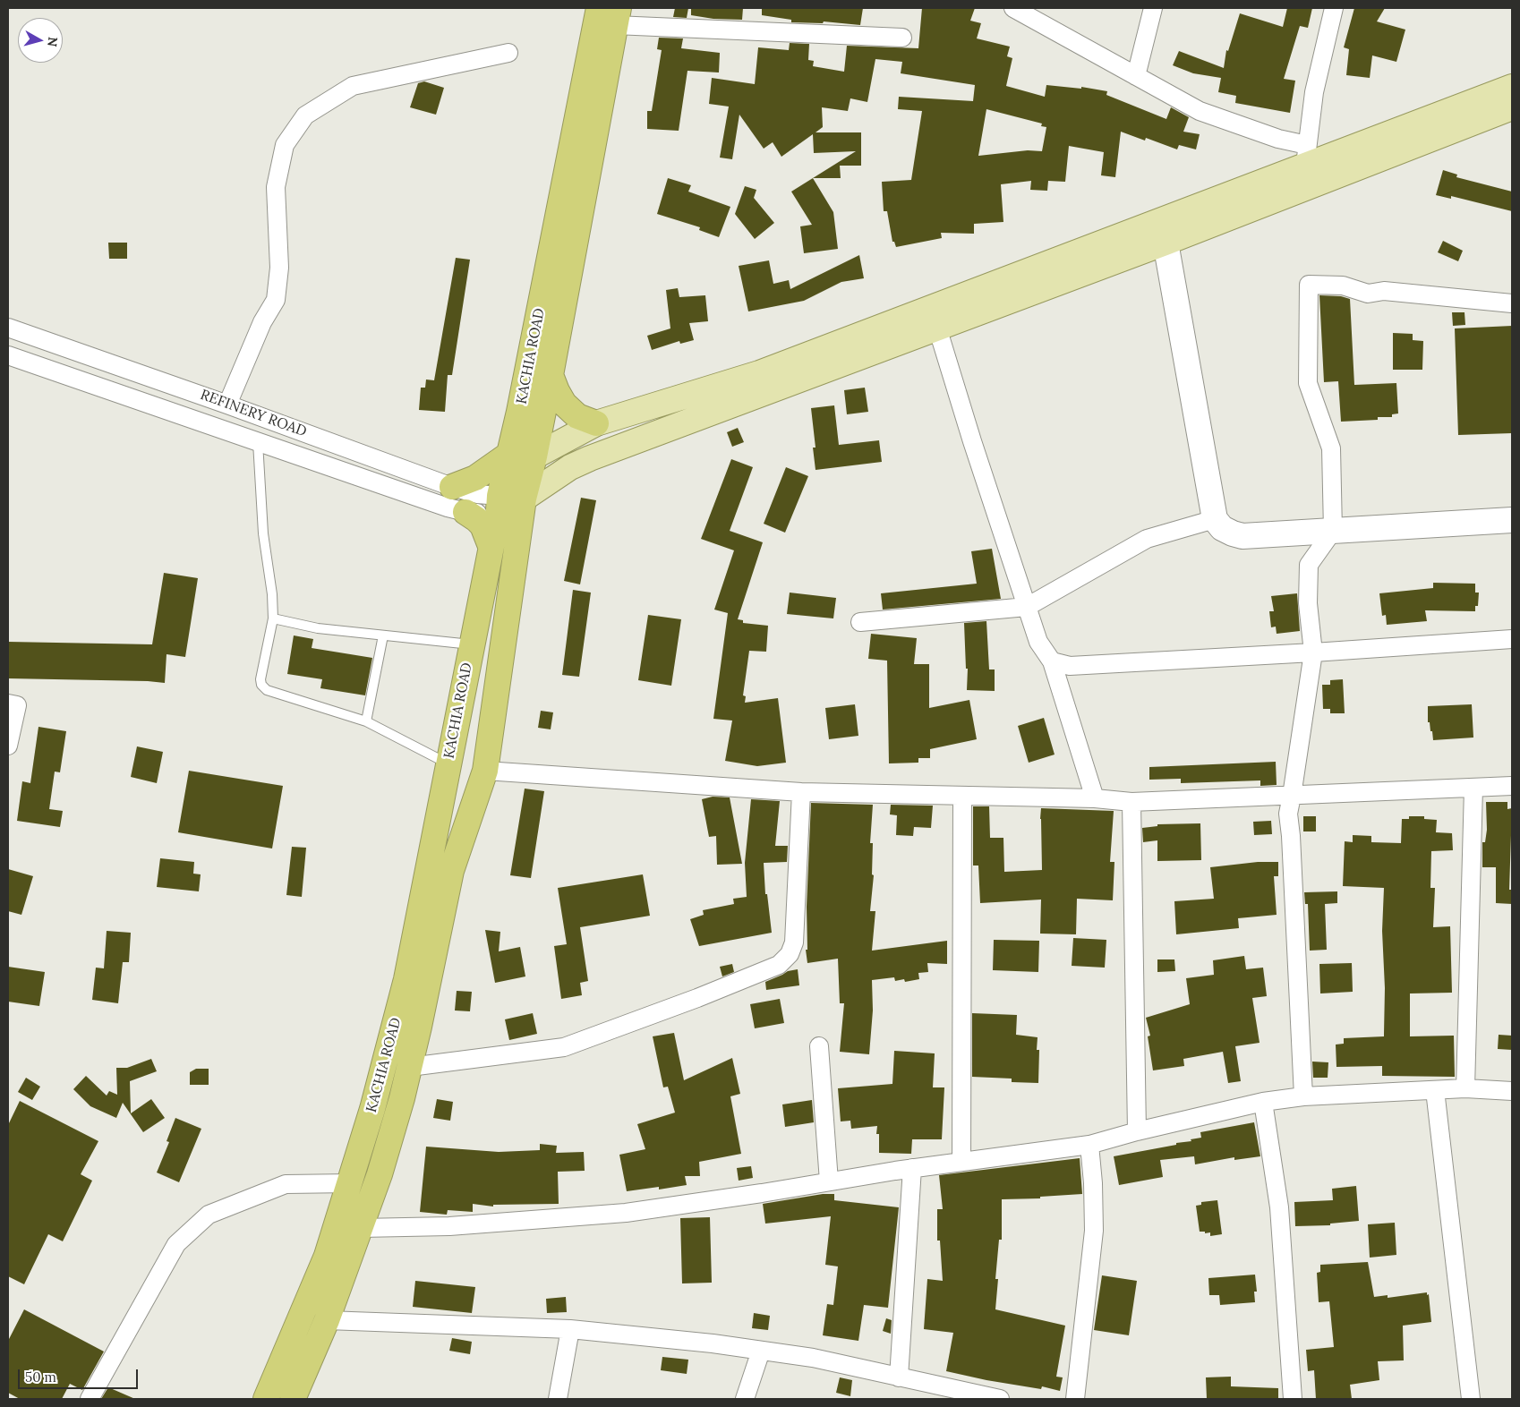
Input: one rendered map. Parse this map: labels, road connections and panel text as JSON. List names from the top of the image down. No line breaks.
{"streets":{"highway":["KACHIA ROAD"],"street":["REFINERY ROAD"]},"crossings":[["KACHIA ROAD","REFINERY ROAD"]],"scale_bar":"50 m","north":"right"}
